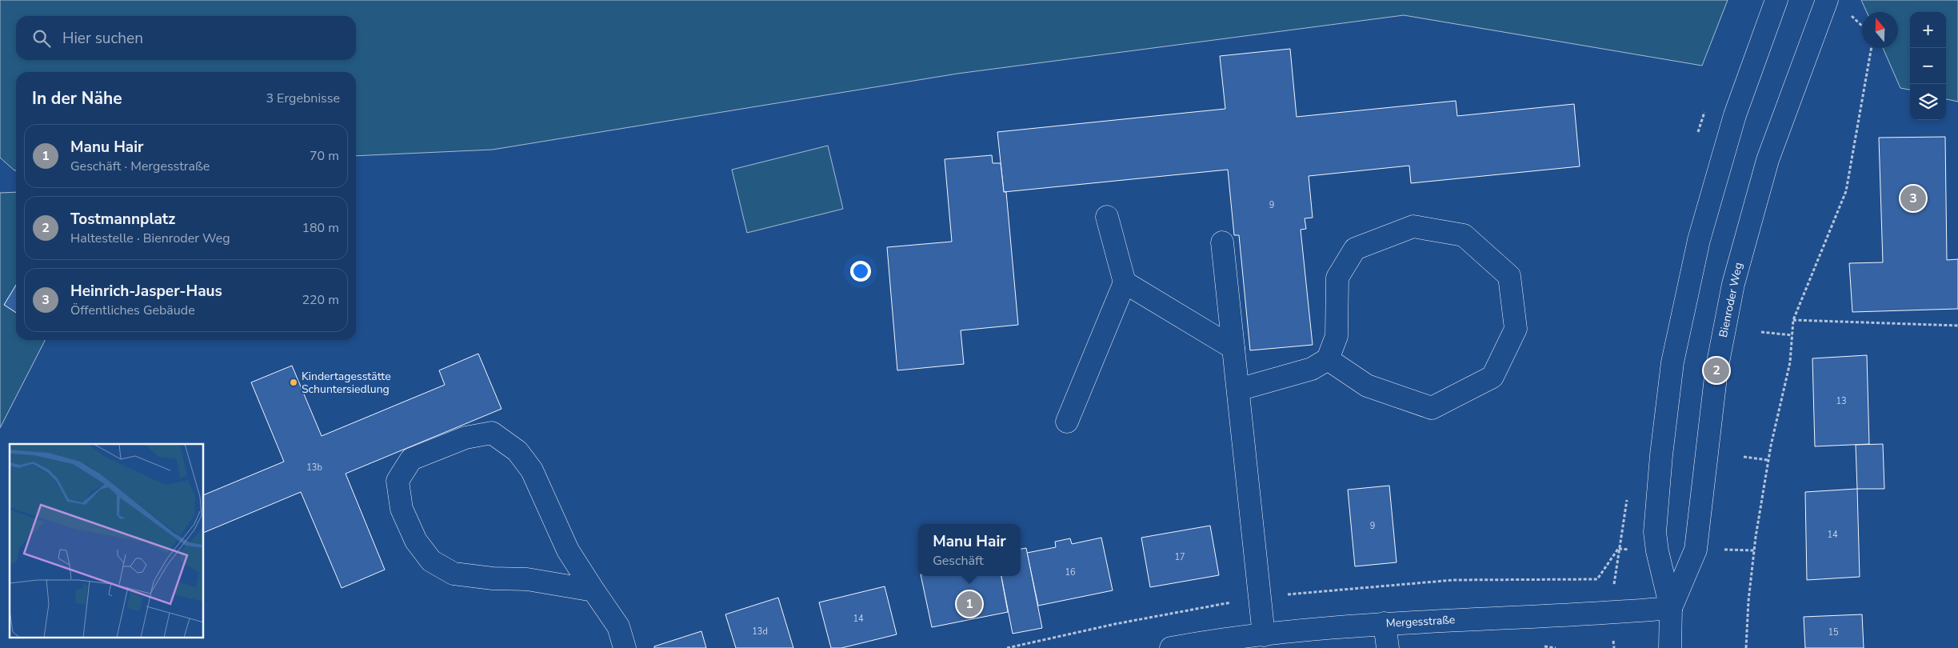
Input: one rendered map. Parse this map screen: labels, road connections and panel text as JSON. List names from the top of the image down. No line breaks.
{"streets":{"main road":["Bienroder Weg","Mergesstraße"]},"crossings":[["Bienroder Weg","Mergesstraße"]],"places":["Kindertagesstätte Schuntersiedlung"],"house_numbers":["9","13","13b","9","14","17","16","14","13d","15"],"north":"top","page":{"map_buttons":["+","−"],"search":"Hier suchen","heading":["In der Nähe","3 Ergebnisse"],"list":[{"mark":"1","name":"Manu Hair","note":"Geschäft · Mergesstraße","value":"70 m"},{"mark":"2","name":"Tostmannplatz","note":"Haltestelle · Bienroder Weg","value":"180 m"},{"mark":"3","name":"Heinrich-Jasper-Haus","note":"Öffentliches Gebäude","value":"220 m"}],"pins":["3","2","1"],"popup":["Manu Hair","Geschäft"]}}
